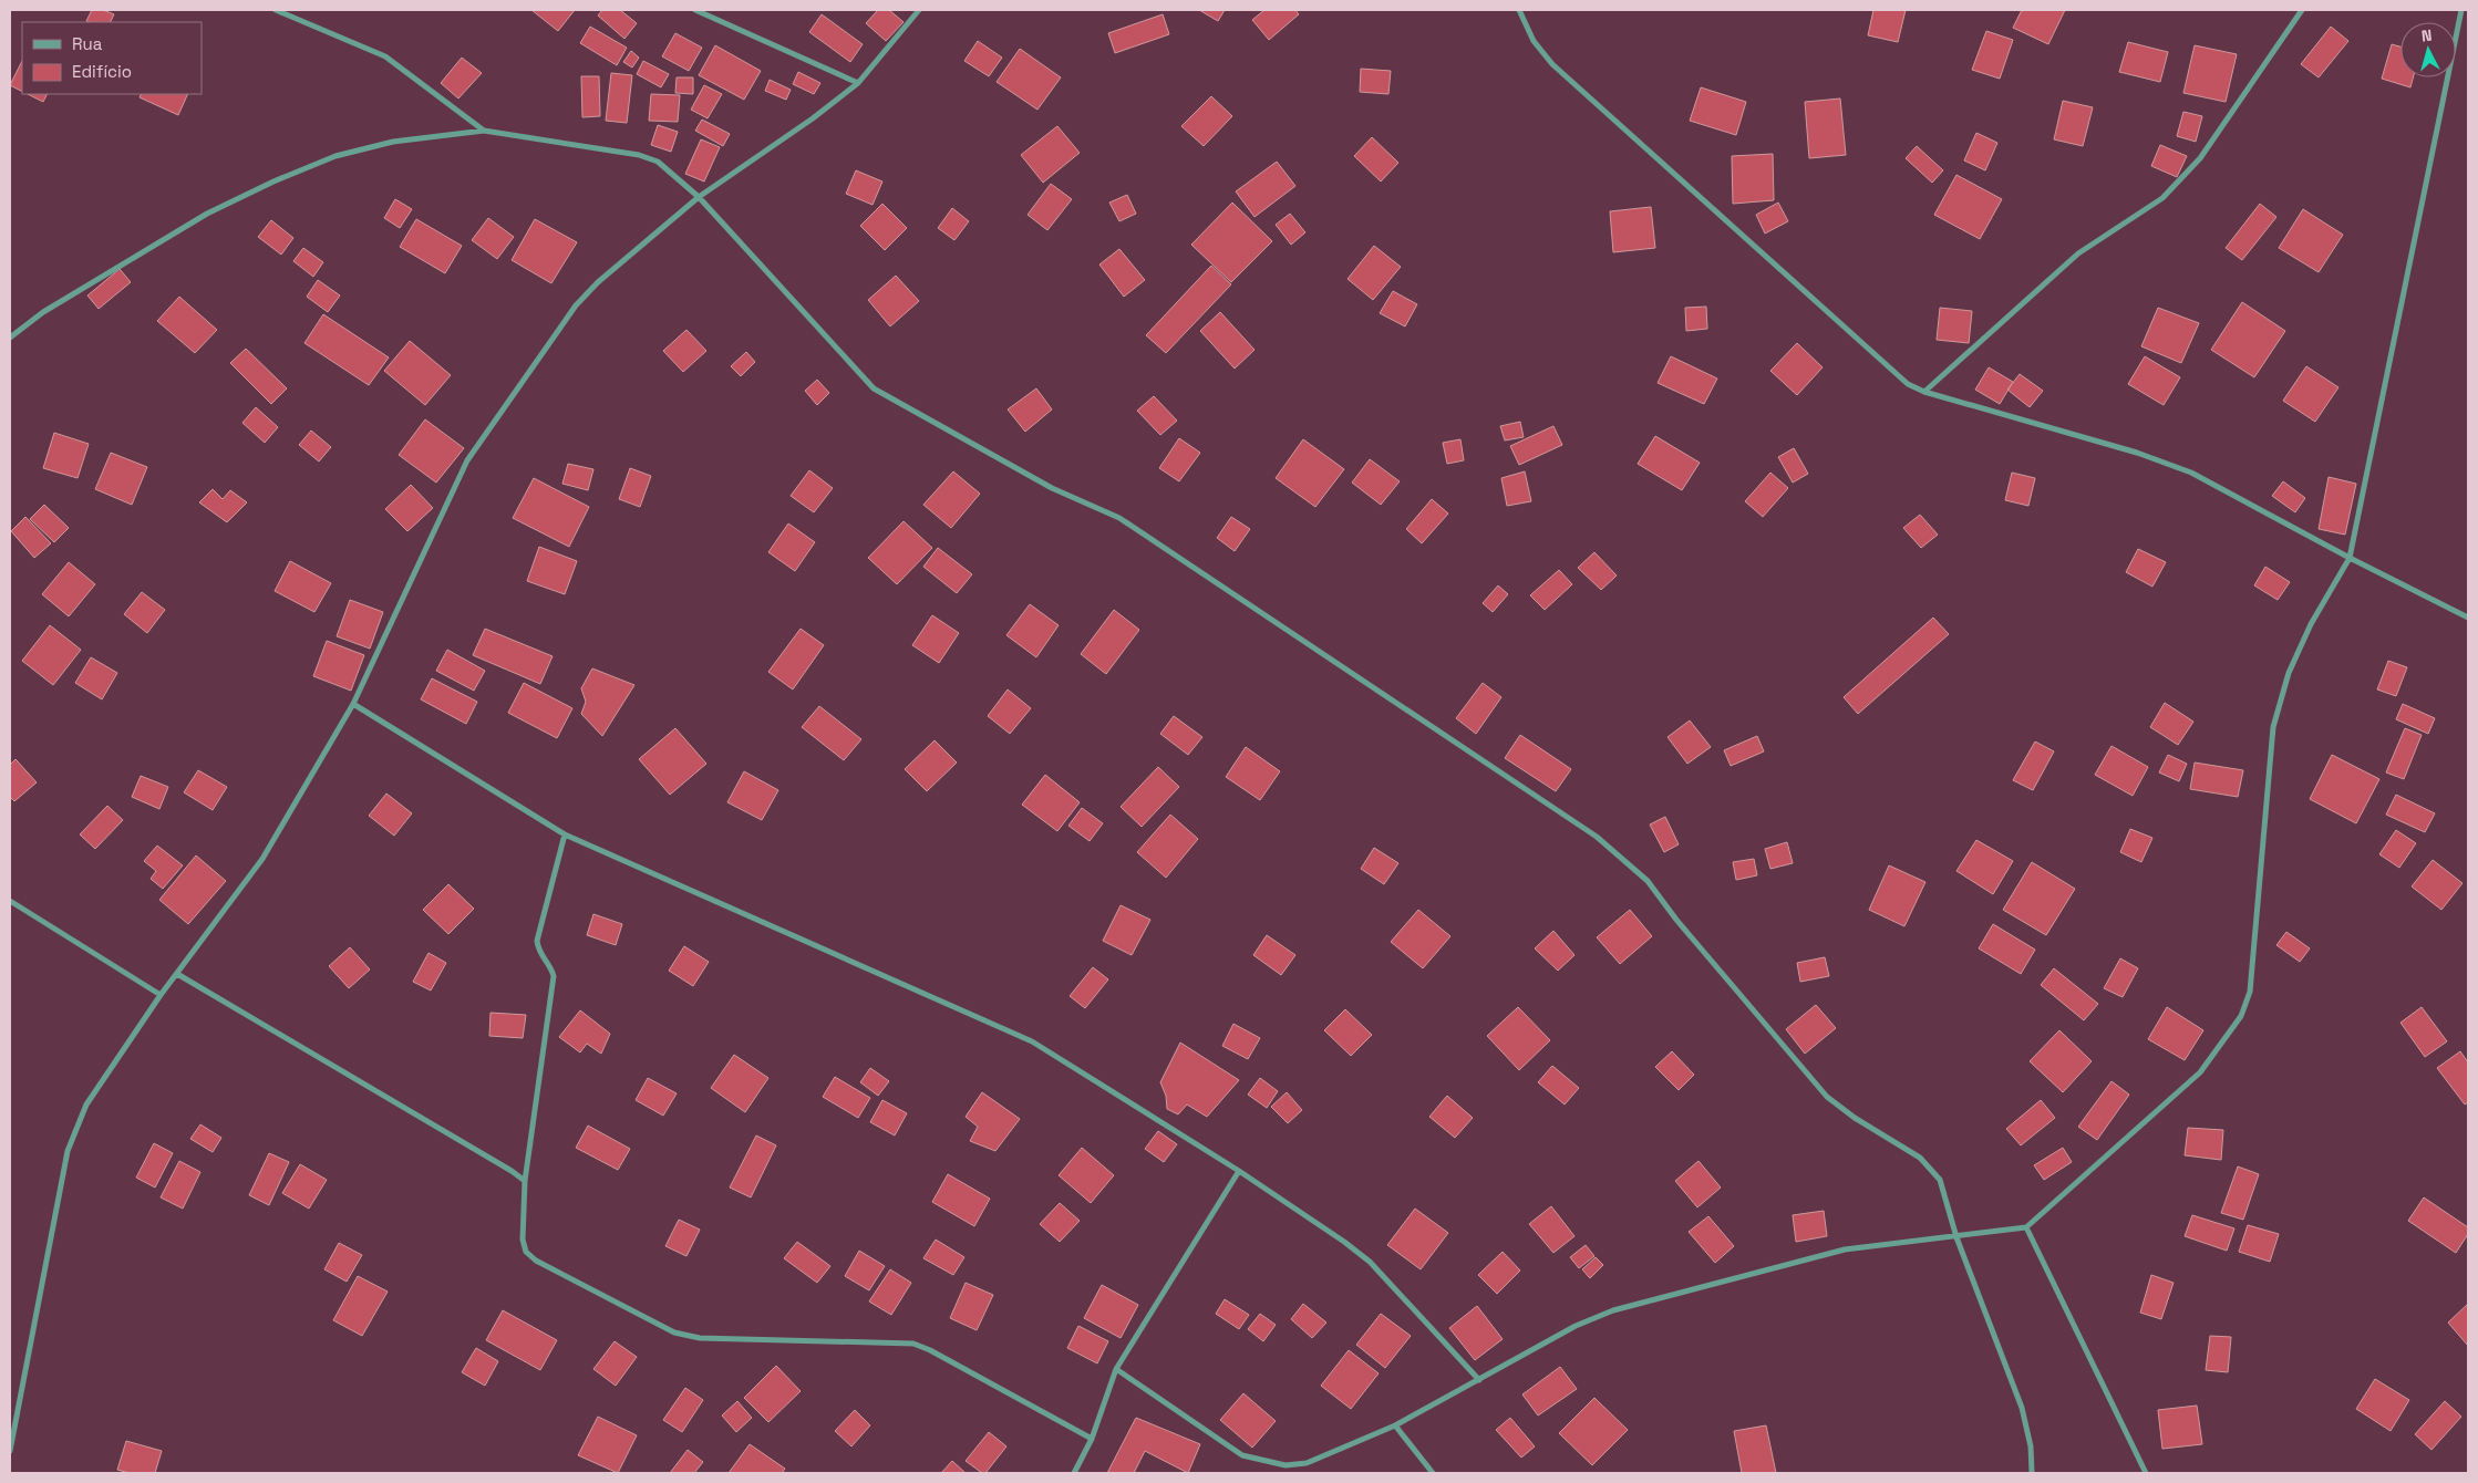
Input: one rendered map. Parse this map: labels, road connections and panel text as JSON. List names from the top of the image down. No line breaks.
{"legend":["Rua","Edifício"],"north":"top"}
